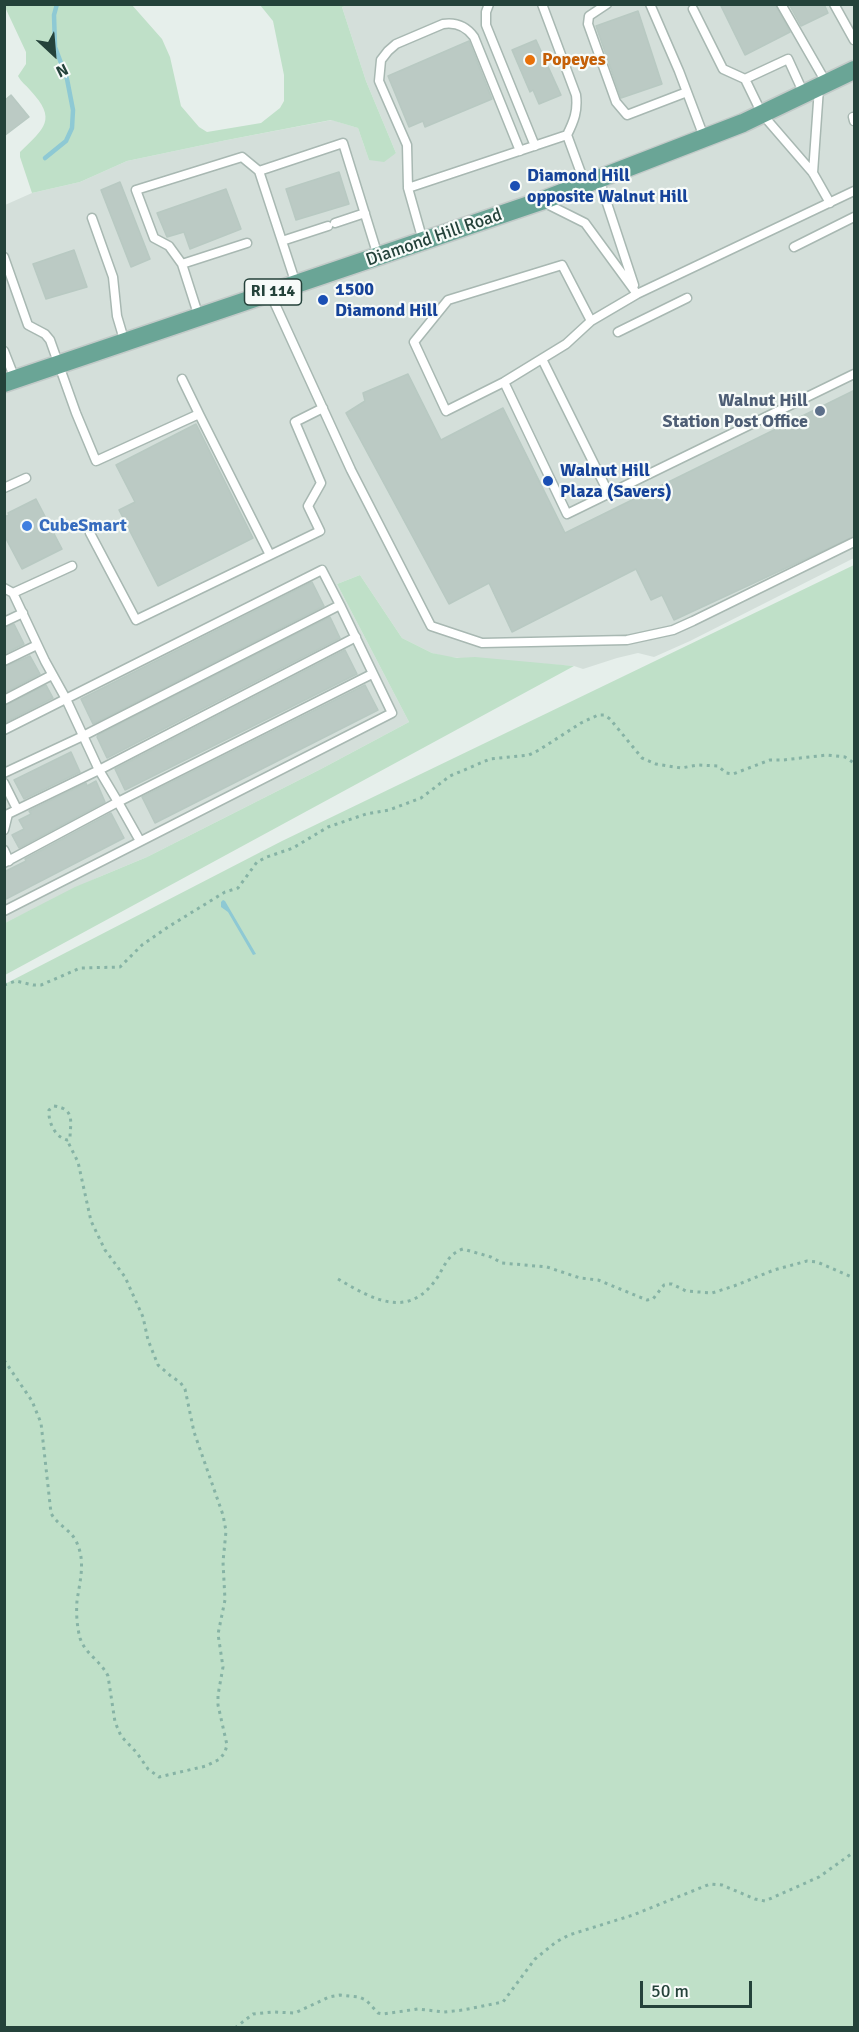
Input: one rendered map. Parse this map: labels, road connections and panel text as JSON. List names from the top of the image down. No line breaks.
{"streets":{"main road":["Diamond Hill Road","RI 114"]},"places":["Popeyes","Diamond Hill opposite Walnut Hill","1500 Diamond Hill","Walnut Hill Station Post Office","Walnut Hill Plaza (Savers)","CubeSmart"],"scale_bar":"50 m","north":"bottom right"}
